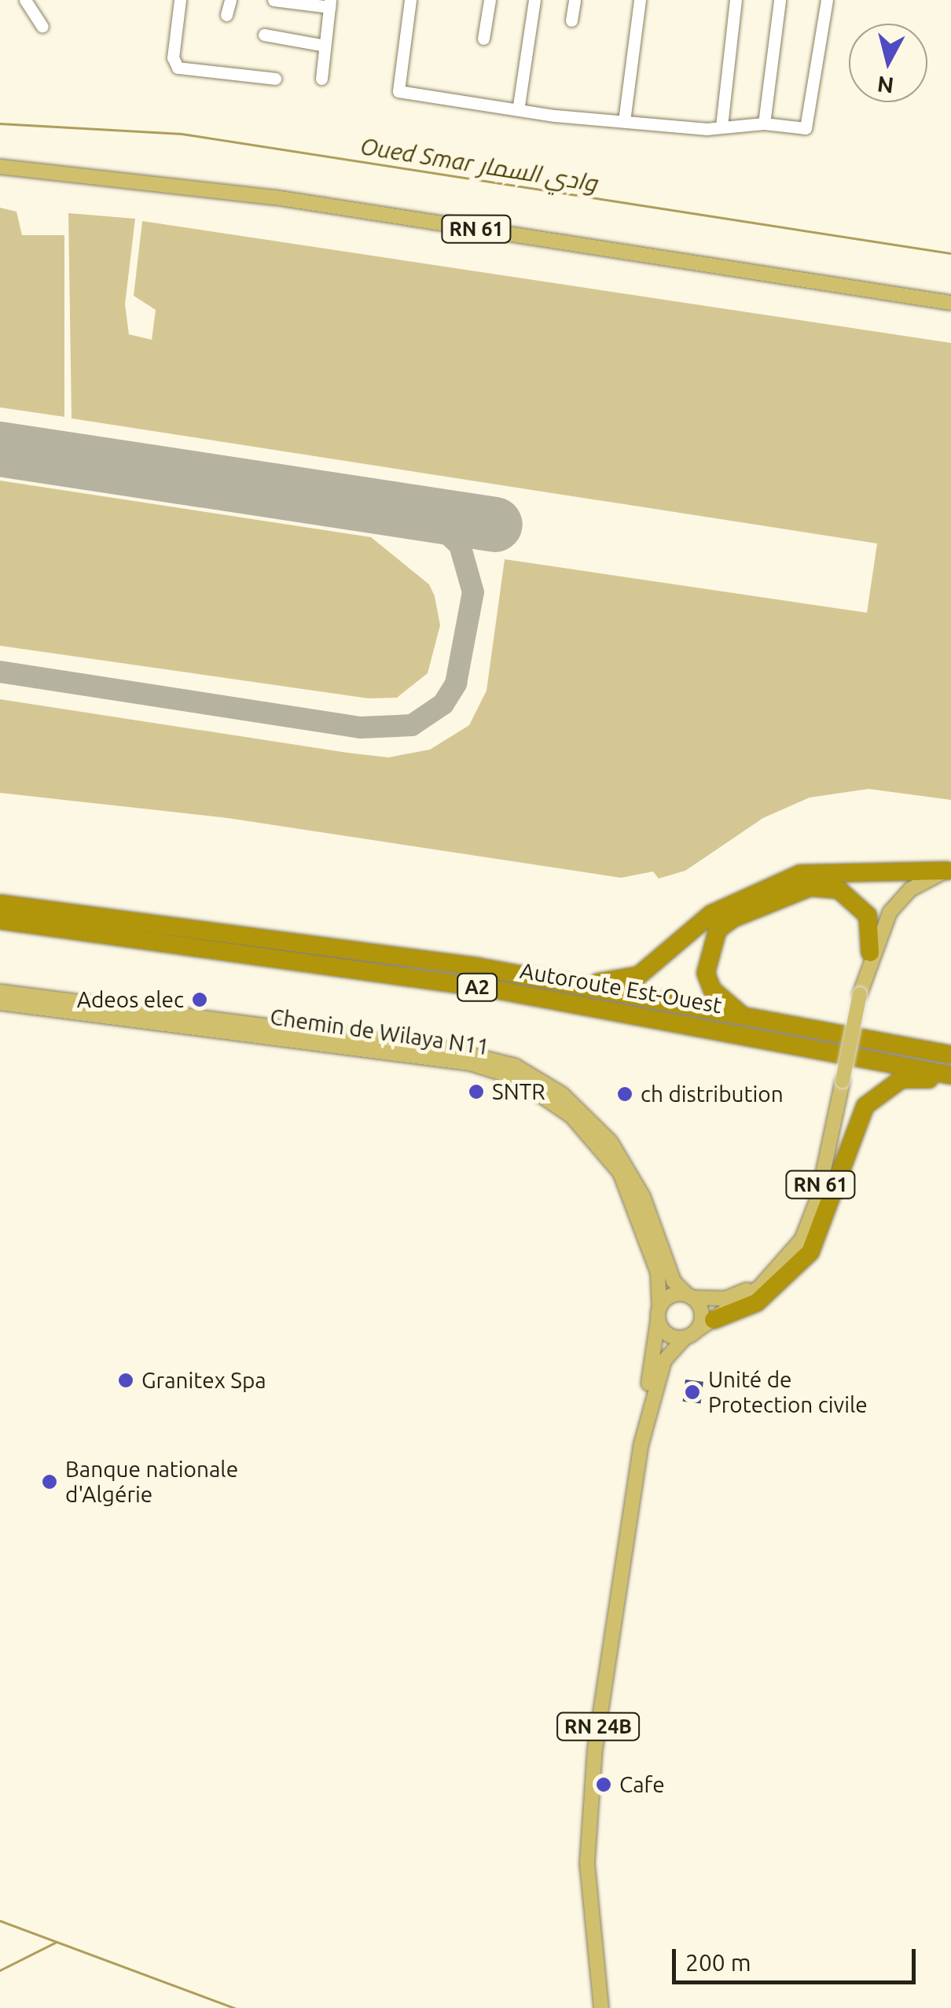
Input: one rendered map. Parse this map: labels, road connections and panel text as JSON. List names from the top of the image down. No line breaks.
{"streets":{"highway":["A2","Autoroute Est-Ouest"],"main road":["RN 61","Chemin de Wilaya N11","RN 24B"]},"crossings":[["RN 61","Chemin de Wilaya N11"],["RN 61","RN 24B"],["Chemin de Wilaya N11","RN 24B"]],"water":["Oued Smar وادي السمار"],"places":["Adeos elec","SNTR","ch distribution","Granitex Spa","Unité de Protection civile","Banque nationale d'Algérie","Cafe"],"scale_bar":"200 m","north":"bottom"}
